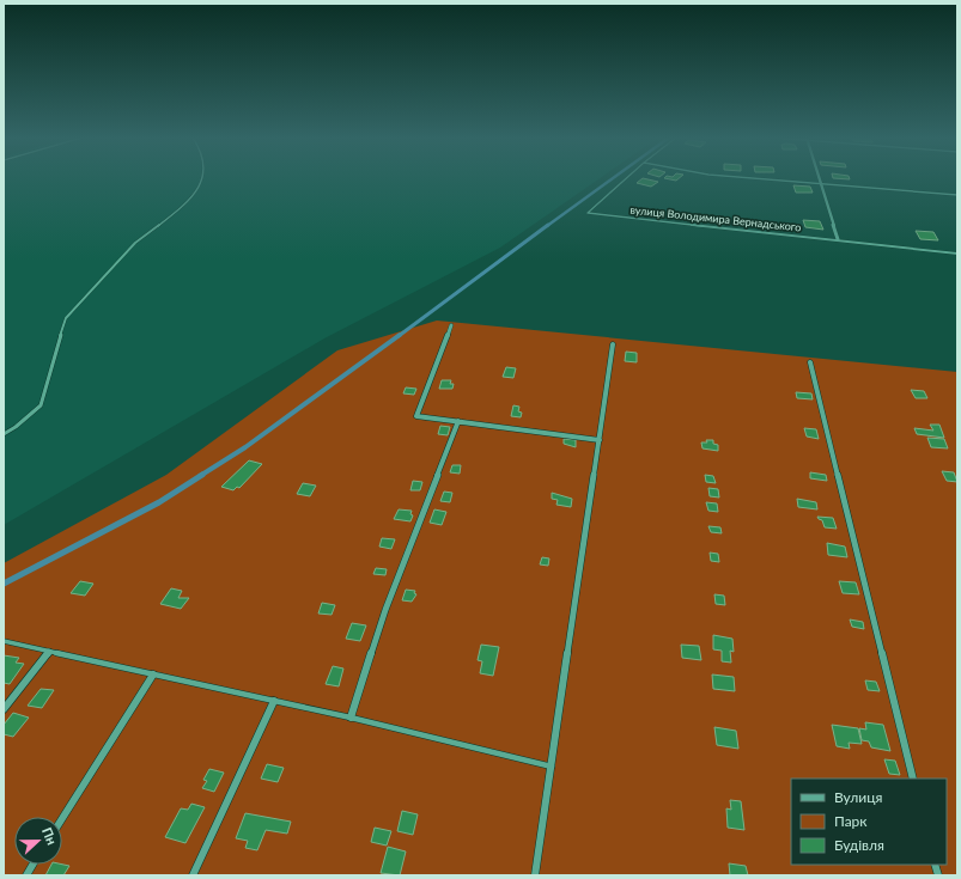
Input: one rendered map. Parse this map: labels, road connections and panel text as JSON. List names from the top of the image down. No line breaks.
{"streets":{"lane":["вулиця Володимира Вернадського"]},"legend":["Вулиця","Парк","Будівля"],"north":"right"}
